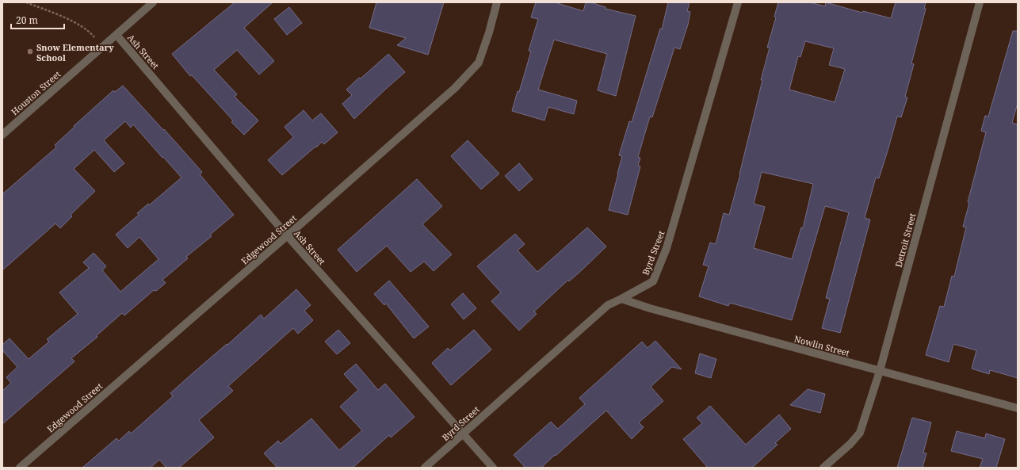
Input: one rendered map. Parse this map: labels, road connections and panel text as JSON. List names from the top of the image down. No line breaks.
{"streets":{"street":["Ash Street","Houston Street","Edgewood Street","Detroit Street","Byrd Street","Nowlin Street"]},"crossings":[["Ash Street","Houston Street"],["Ash Street","Edgewood Street"],["Ash Street","Byrd Street"],["Detroit Street","Nowlin Street"],["Byrd Street","Nowlin Street"]],"places":["Snow Elementary School"],"scale_bar":"20 m"}
